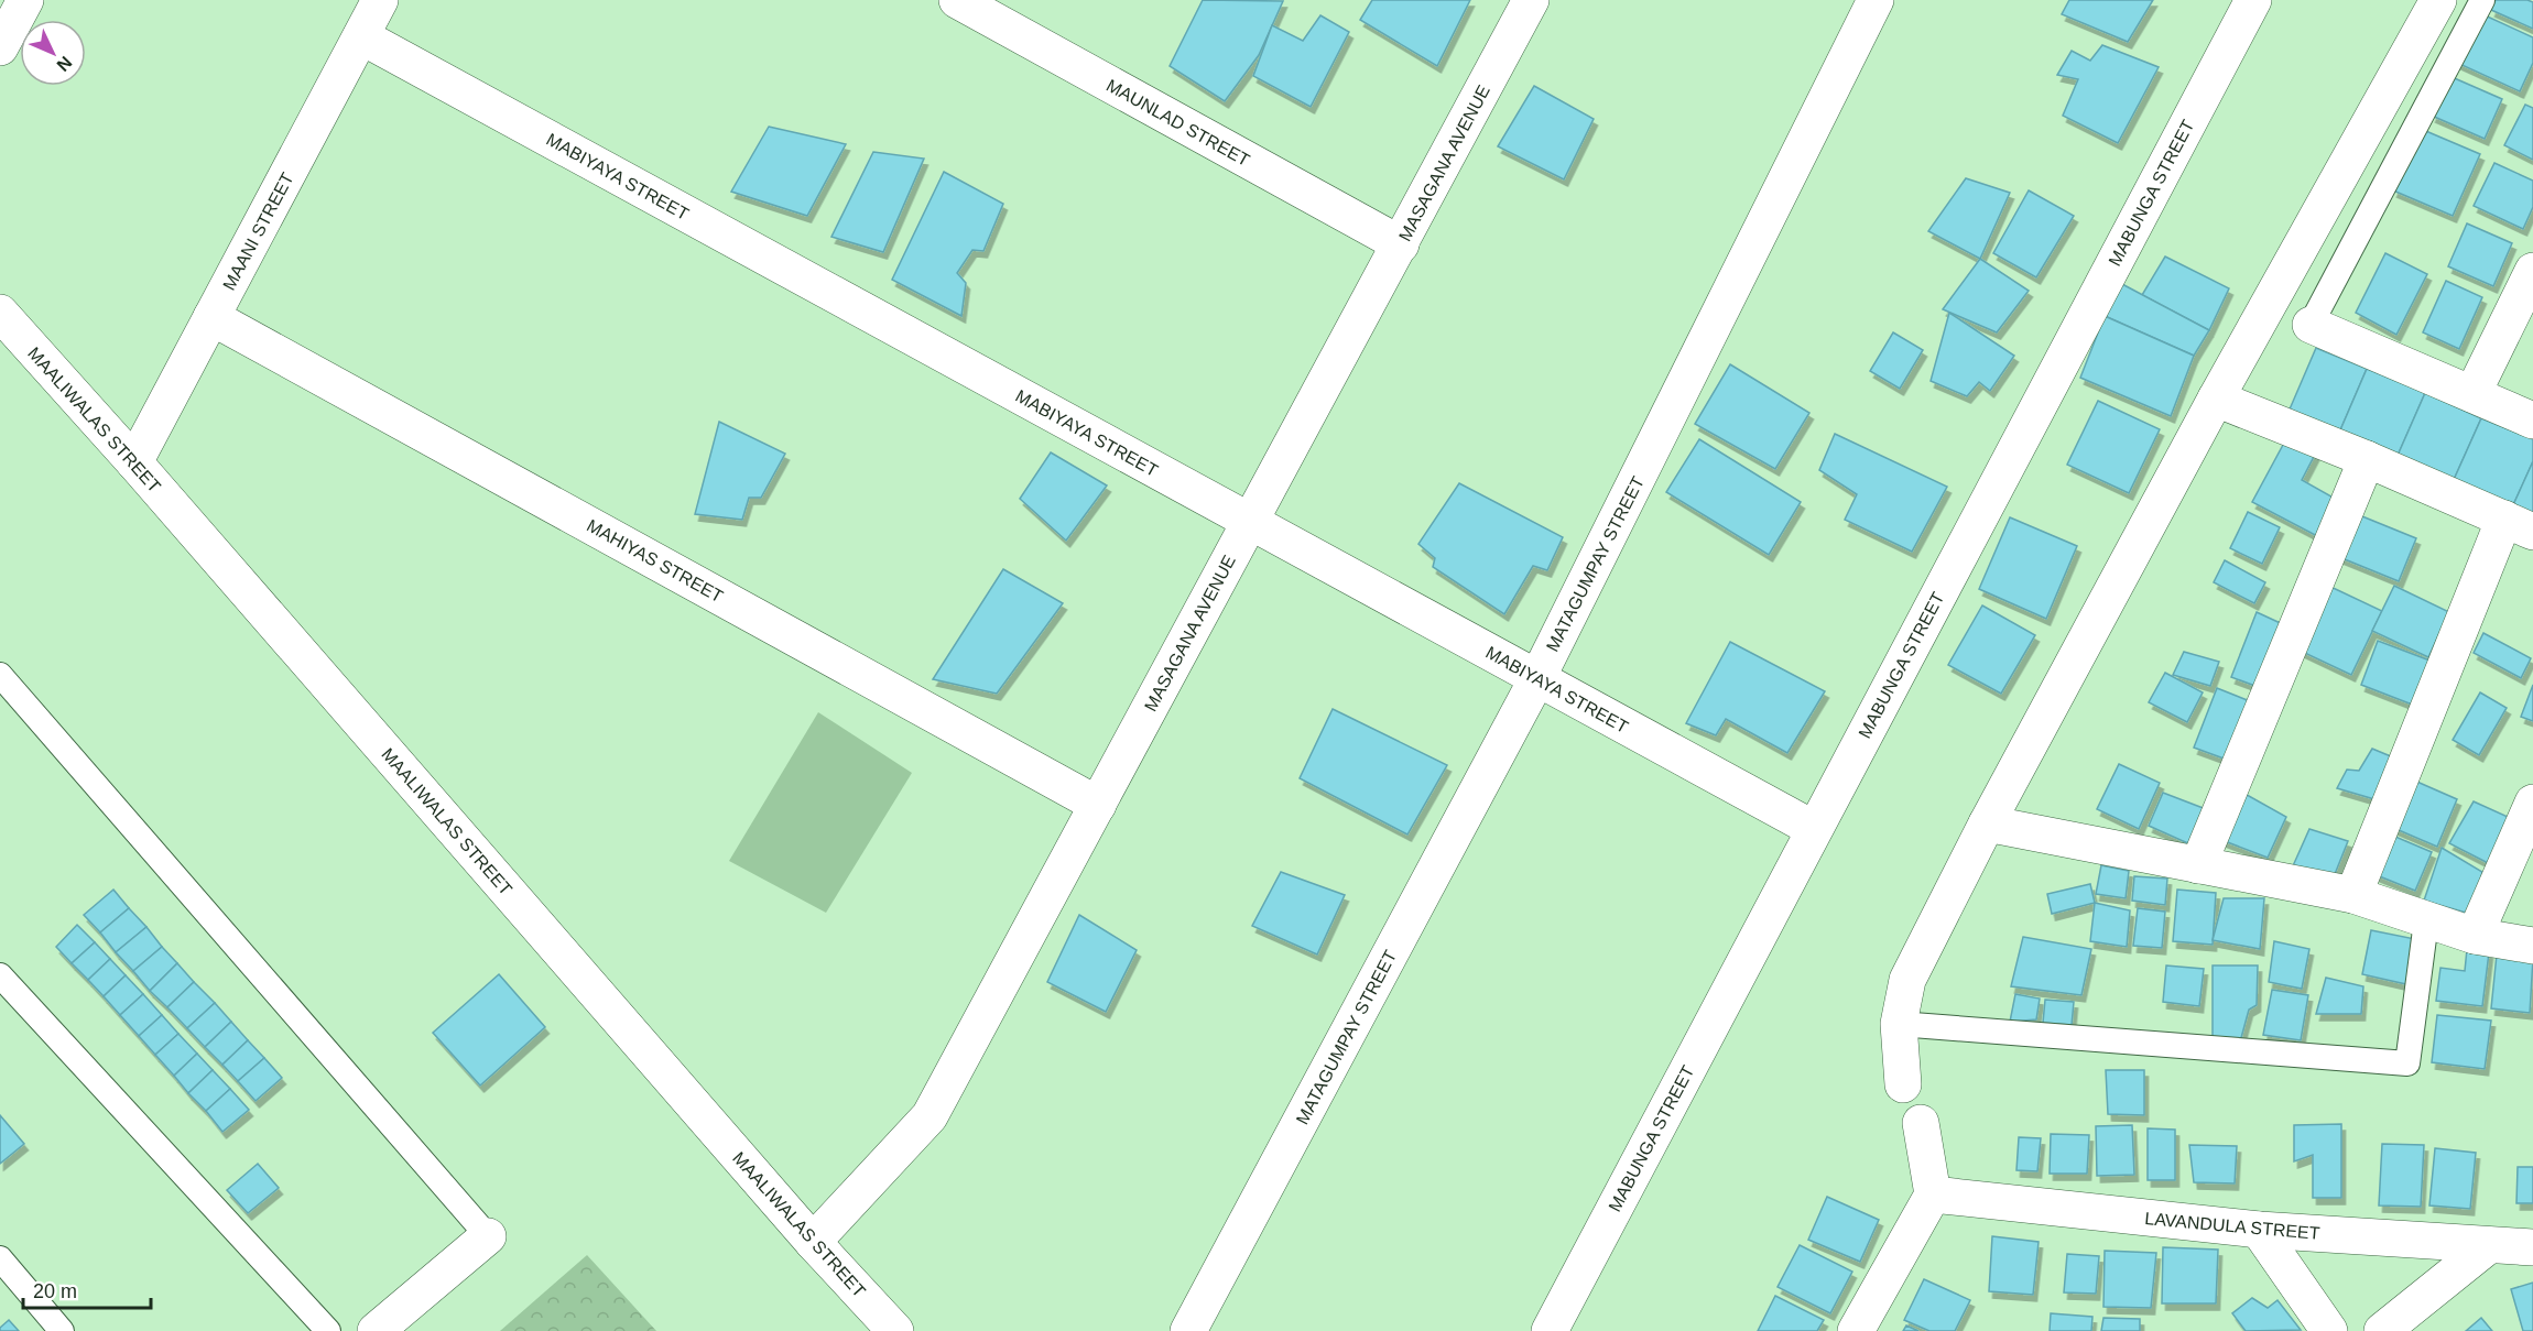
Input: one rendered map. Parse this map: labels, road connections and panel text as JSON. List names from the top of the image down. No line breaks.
{"streets":{"street":["MAUNLAD STREET","MASAGANA AVENUE","MABIYAYA STREET","MABUNGA STREET","MAANI STREET","MAALIWALAS STREET","MAHIYAS STREET","MATAGUMPAY STREET","LAVANDULA STREET"]},"crossings":[["MAUNLAD STREET","MASAGANA AVENUE"],["MASAGANA AVENUE","MABIYAYA STREET"],["MASAGANA AVENUE","MAALIWALAS STREET"],["MASAGANA AVENUE","MAHIYAS STREET"],["MABIYAYA STREET","MABUNGA STREET"],["MABIYAYA STREET","MAANI STREET"],["MABIYAYA STREET","MATAGUMPAY STREET"],["MAANI STREET","MAALIWALAS STREET"],["MAANI STREET","MAHIYAS STREET"]],"scale_bar":"20 m","north":"bottom right"}
